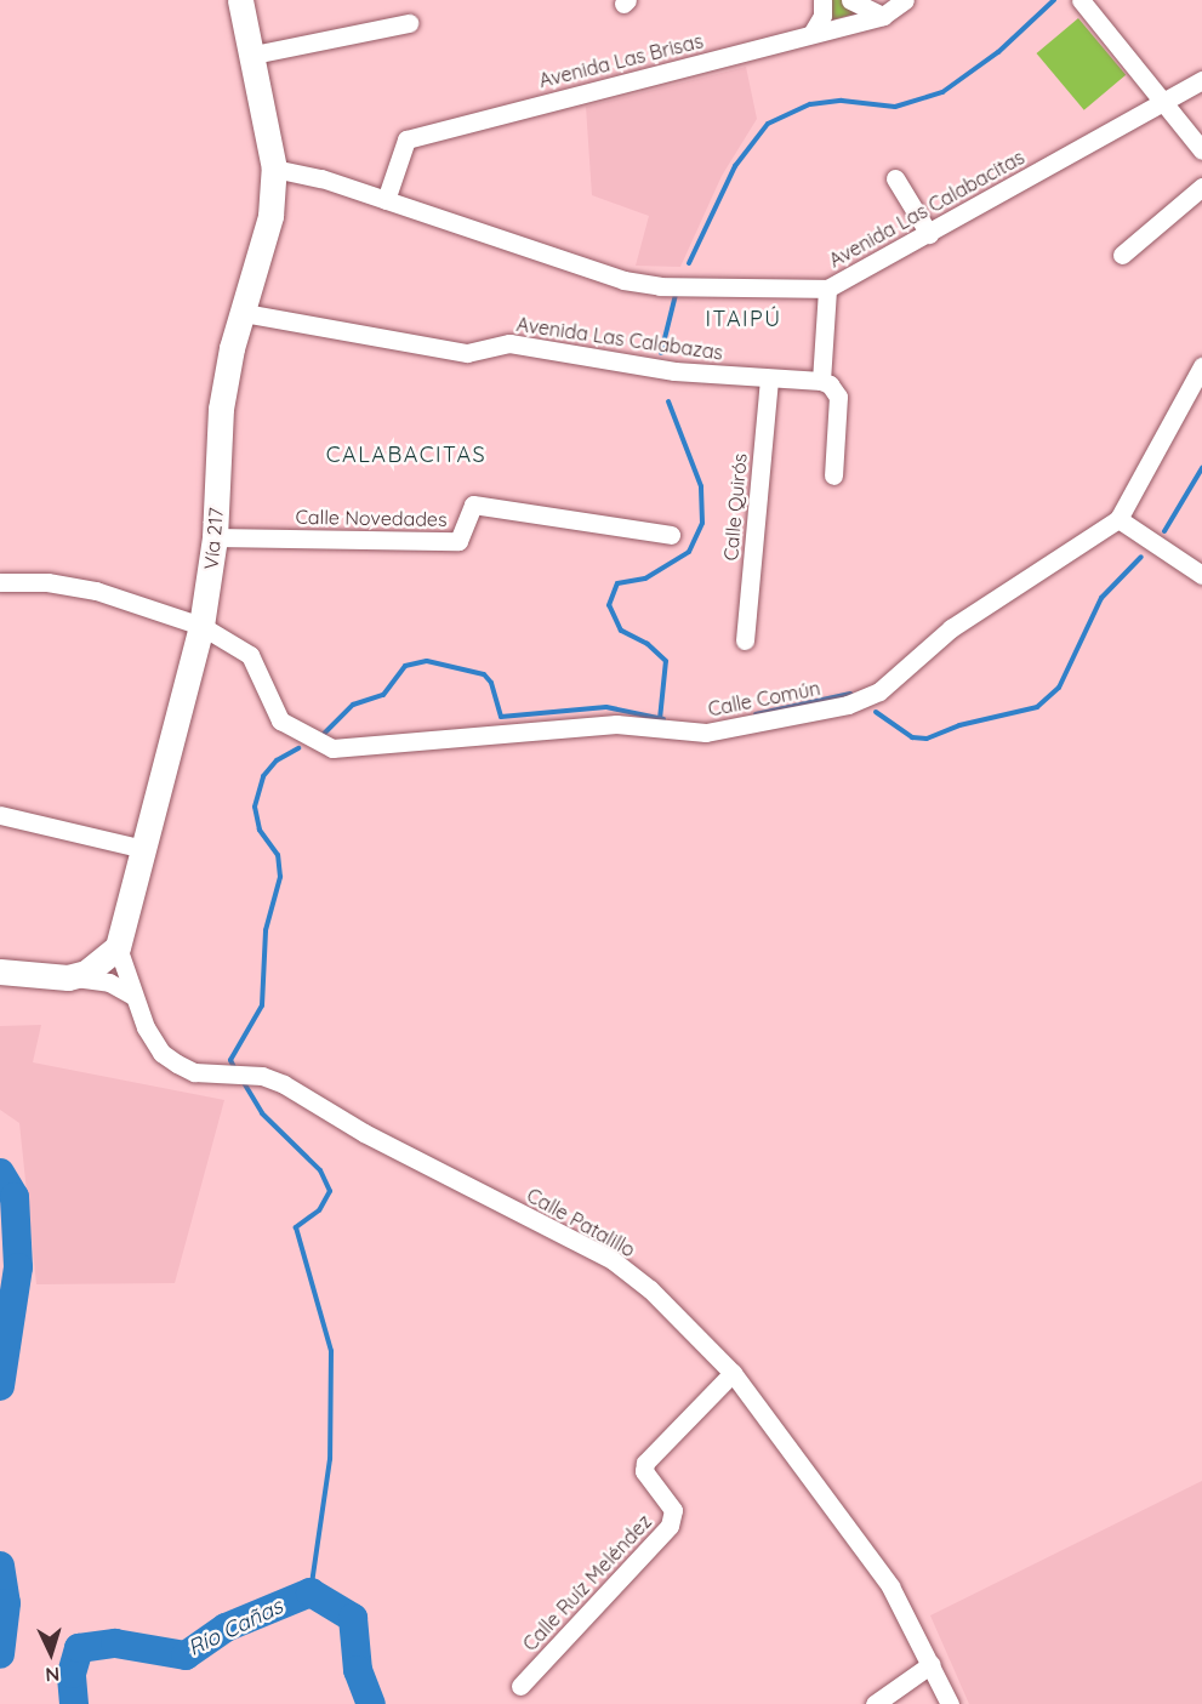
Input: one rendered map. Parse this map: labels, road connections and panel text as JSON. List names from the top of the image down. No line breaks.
{"streets":{"main road":["Vía 217"],"street":["Avenida Las Brisas","Avenida Las Calabacitas","Avenida Las Calabazas","Calle Quirós","Calle Novedades","Calle Común","Calle Patalillo","Calle Ruíz Meléndez"]},"crossings":[["Avenida Las Brisas","Avenida Las Calabacitas"],["Avenida Las Calabacitas","Vía 217"],["Avenida Las Calabazas","Calle Quirós"],["Avenida Las Calabazas","Vía 217"],["Calle Novedades","Vía 217"],["Vía 217","Calle Común"],["Vía 217","Calle Patalillo"],["Calle Patalillo","Calle Ruíz Meléndez"]],"districts":["ITAIPÚ","CALABACITAS"],"water":["Río Cañas"],"north":"bottom"}
